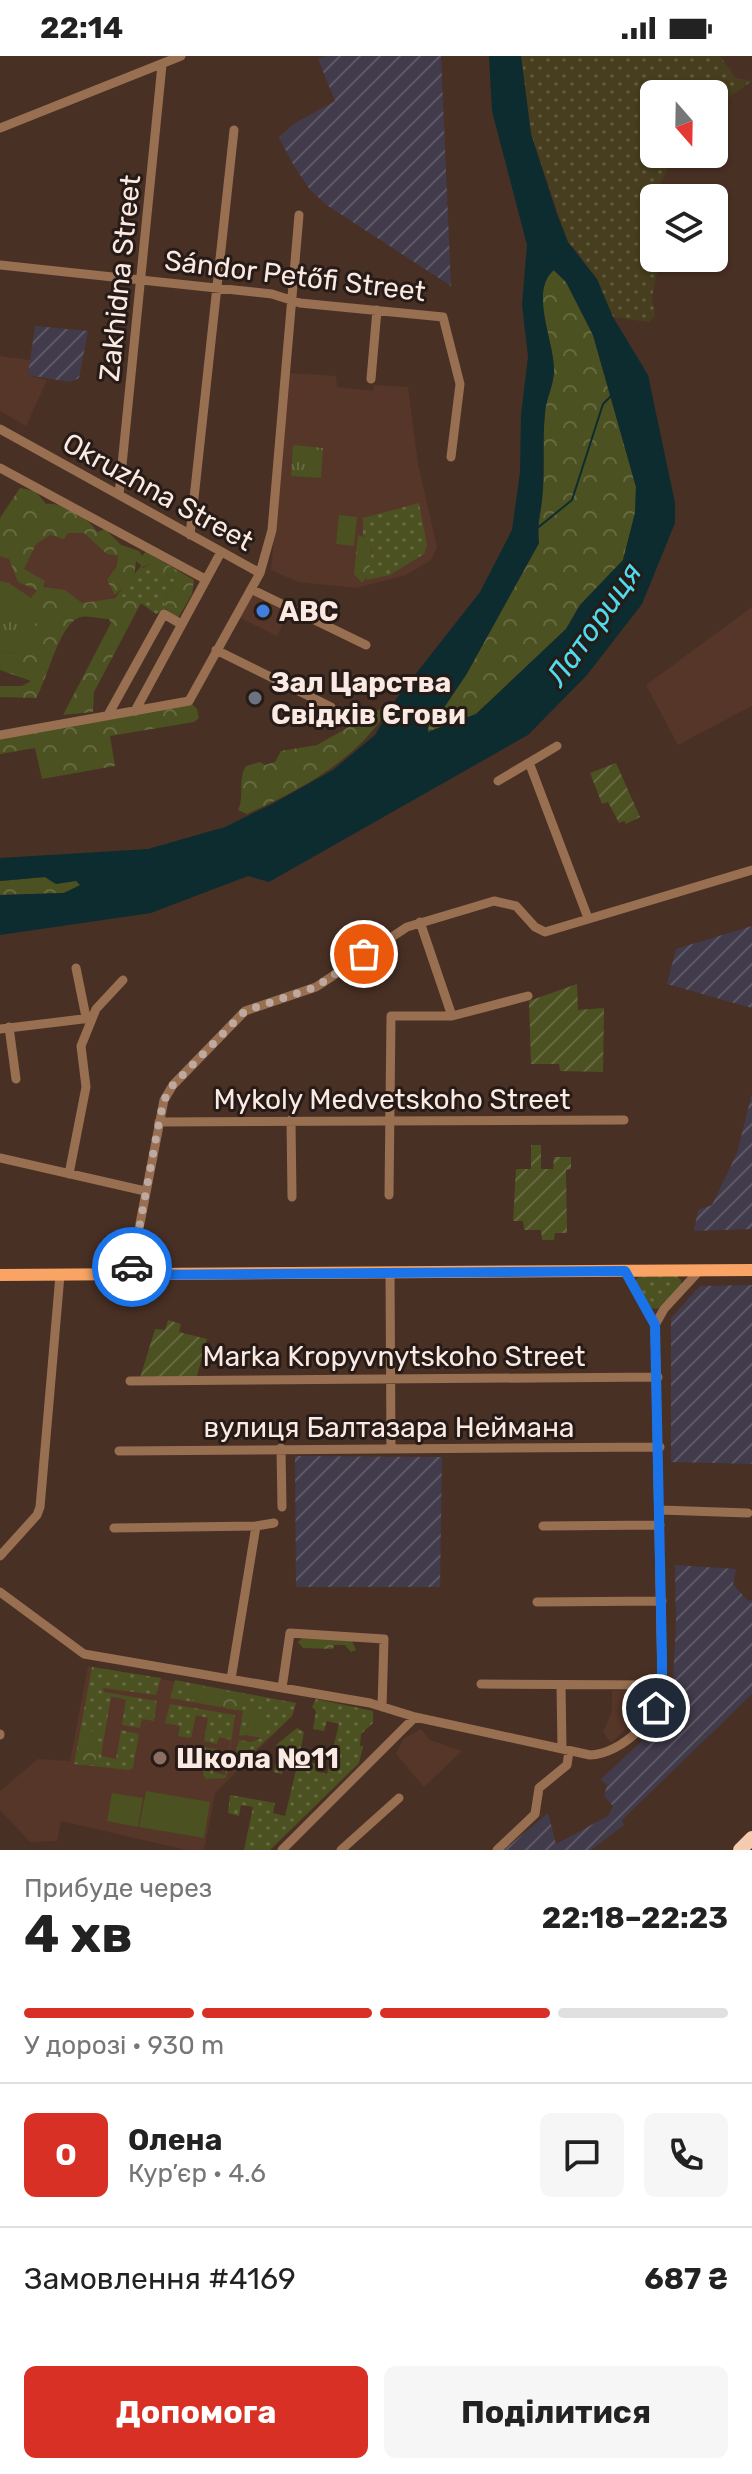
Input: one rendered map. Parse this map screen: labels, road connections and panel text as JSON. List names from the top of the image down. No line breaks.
{"streets":{"street":["Sándor Petőfi Street","Zakhidna Street","Okruzhna Street","Mykoly Medvetskoho Street","Marka Kropyvnytskoho Street","вулиця Балтазара Неймана"]},"crossings":[["Sándor Petőfi Street","Zakhidna Street"],["Zakhidna Street","Okruzhna Street"]],"water":["Латориця"],"places":["ABC","Зал Царства Свідків Єгови","Школа №11"],"north":"bottom","page":{"status":"22:14","heading":["4 хв","Прибуде через","22:18–22:23"],"panel":["Олена","Кур’єр · 4.6","Замовлення #4169","687 ₴"],"bar":"У дорозі · 930 m","round":"О","buttons":["Допомога","Поділитися"]}}
